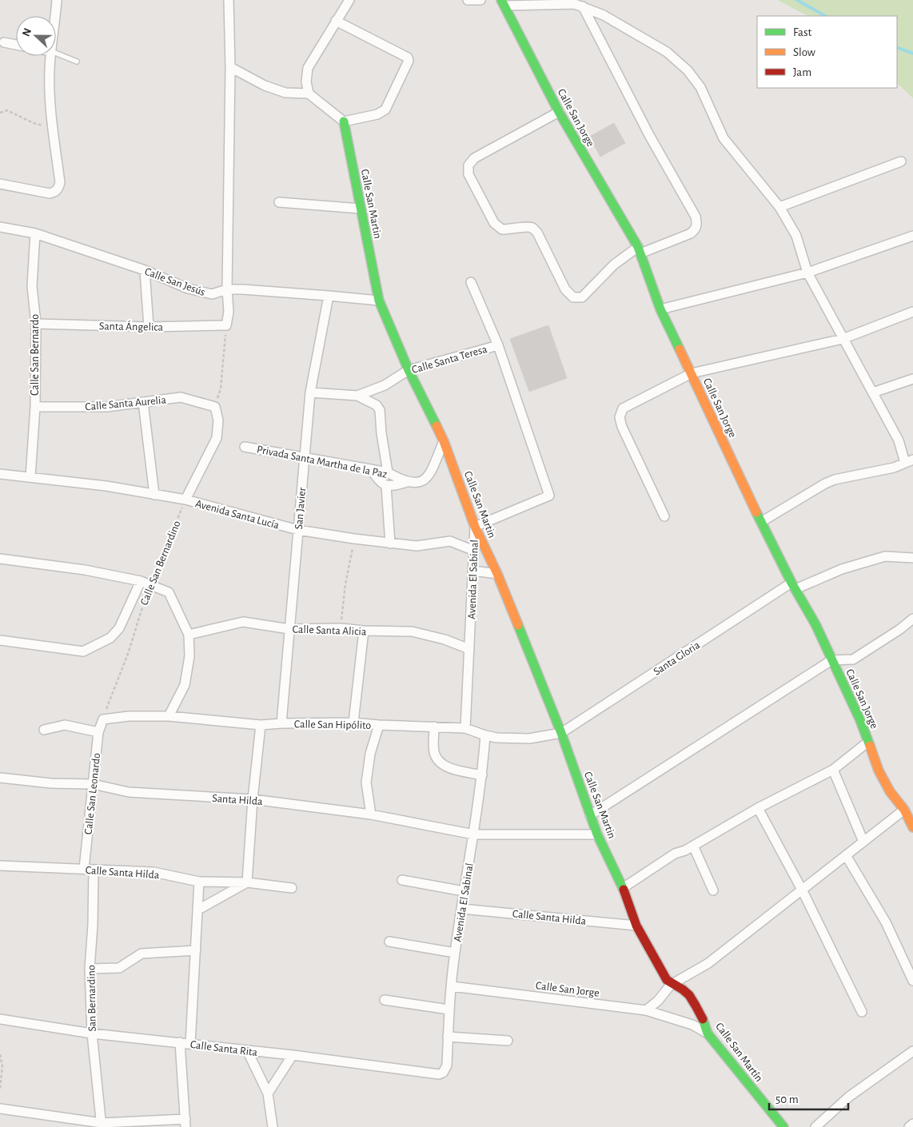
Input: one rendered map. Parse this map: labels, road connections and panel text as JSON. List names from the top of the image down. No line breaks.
{"streets":{"street":["Calle San Jorge","Calle San Martin","Calle San Jesús","Santa Ángelica","Calle San Bernardo","Calle Santa Teresa","Calle Santa Aurelia","Privada Santa Martha de la Paz","San Javier","Avenida Santa Lucía","Avenida El Sabinal","Calle Santa Alicia","Santa Gloria","Calle San Hipólito","Calle San Leonardo","Santa Hilda","Calle Santa Hilda","San Bernardino","Calle Santa Rita","Calle San Martín"],"path":["Calle San Bernardino"]},"crossings":[["Calle San Jorge","Avenida El Sabinal"],["Calle San Jorge","Santa Gloria"],["Calle San Jorge","Calle San Martín"],["Calle San Martin","Calle San Jesús"],["Calle San Martin","Calle Santa Teresa"],["Calle San Martin","Avenida El Sabinal"],["Calle San Martin","Santa Gloria"],["Calle San Martin","Calle San Hipólito"],["Calle San Martin","Santa Hilda"],["Calle San Martin","Calle San Martín"],["Calle San Jesús","Calle San Bernardo"],["Calle San Jesús","San Javier"],["Santa Ángelica","Calle San Bernardo"],["Calle San Bernardo","Calle Santa Aurelia"],["Calle San Bernardo","Avenida Santa Lucía"],["Calle Santa Teresa","San Javier"],["Privada Santa Martha de la Paz","San Javier"],["San Javier","Avenida Santa Lucía"],["San Javier","Calle Santa Alicia"],["San Javier","Calle San Hipólito"],["Avenida Santa Lucía","Calle San Bernardino"],["Avenida Santa Lucía","Avenida El Sabinal"],["Calle San Bernardino","Calle San Hipólito"],["Calle San Bernardino","Calle San Leonardo"],["Avenida El Sabinal","Calle Santa Alicia"],["Avenida El Sabinal","Calle San Hipólito"],["Avenida El Sabinal","Santa Hilda"],["Avenida El Sabinal","Calle Santa Hilda"],["Avenida El Sabinal","Calle Santa Rita"],["Santa Gloria","Calle San Hipólito"],["Calle San Hipólito","Calle San Leonardo"],["Calle San Leonardo","Santa Hilda"],["Calle San Leonardo","Calle Santa Hilda"],["Calle San Leonardo","San Bernardino"],["Calle Santa Hilda","San Bernardino"],["Calle Santa Hilda","Calle San Martín"],["San Bernardino","Calle Santa Rita"]],"legend":["Fast","Slow","Jam"],"scale_bar":"50 m","north":"left"}
